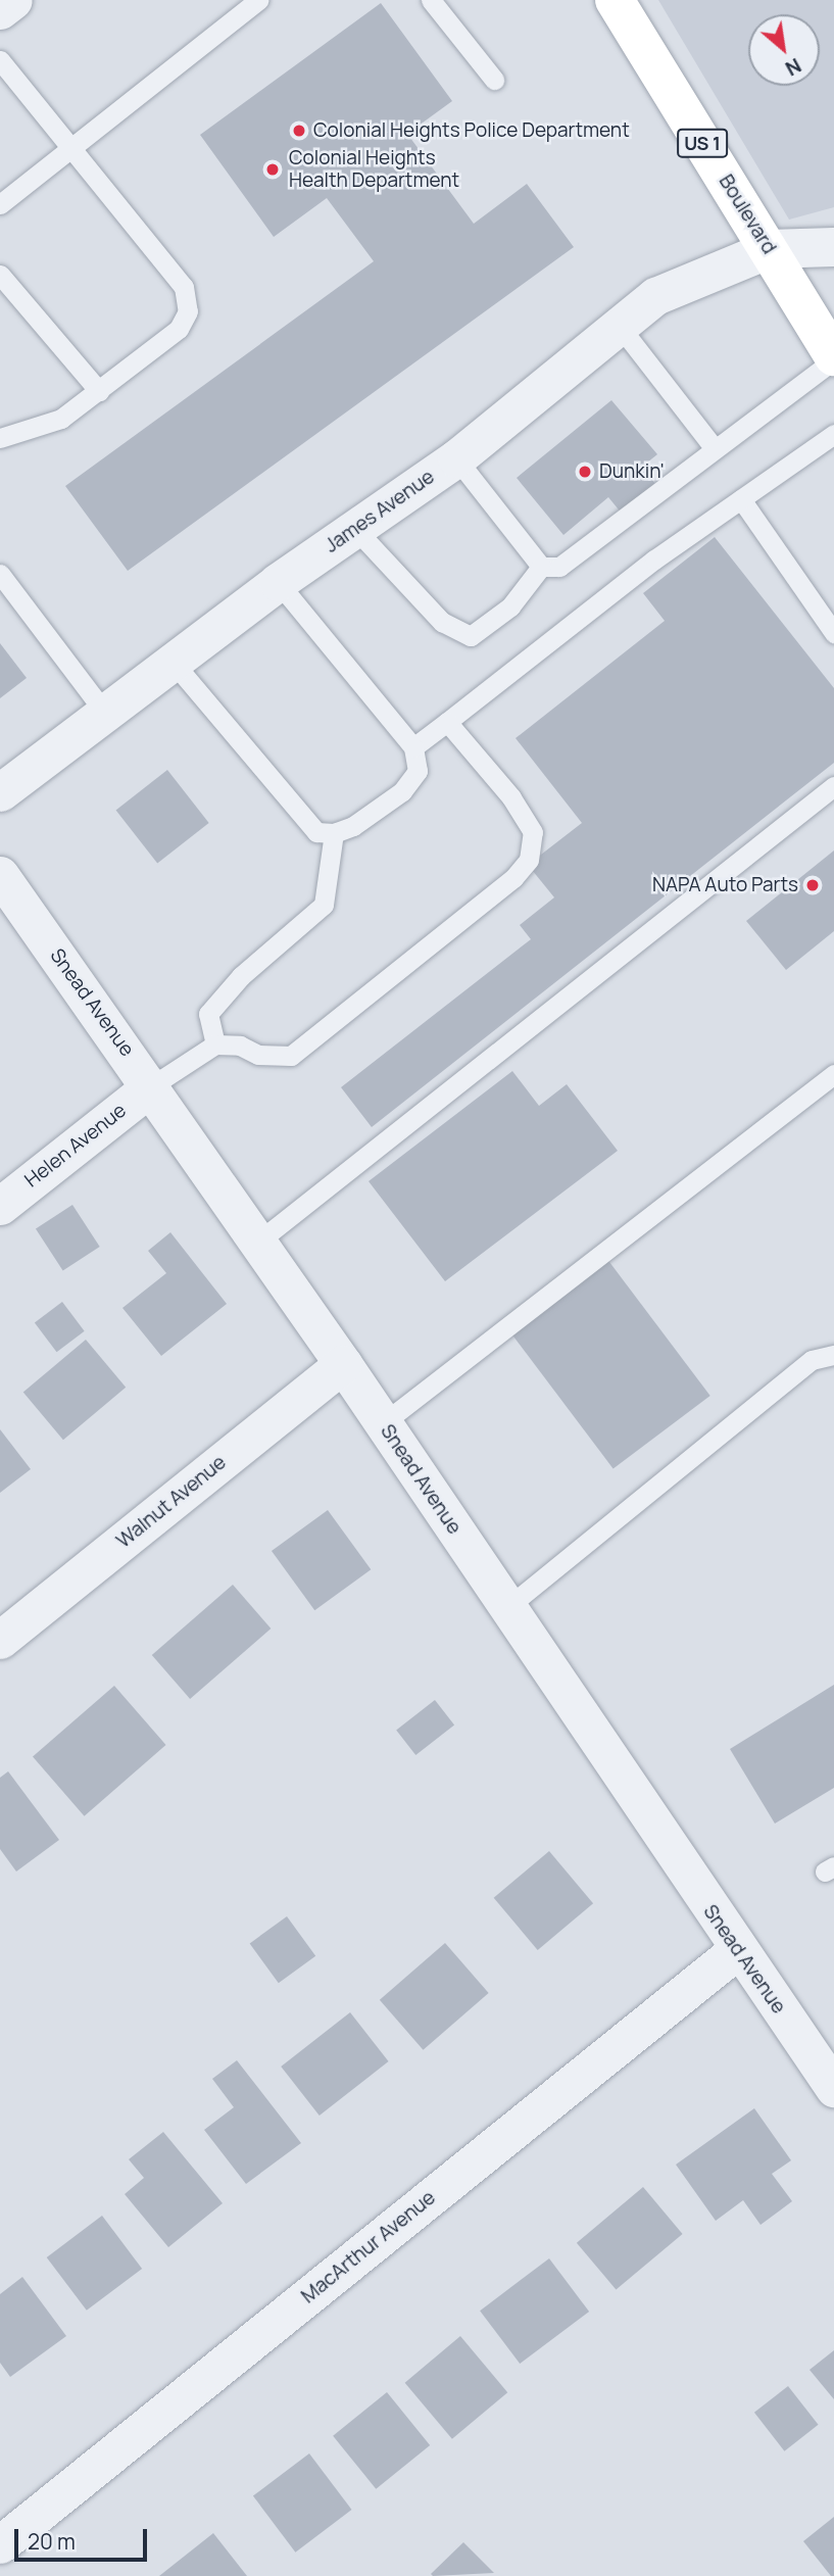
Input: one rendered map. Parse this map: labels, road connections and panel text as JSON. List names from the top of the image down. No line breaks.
{"streets":{"main road":["US 1","Boulevard"],"street":["James Avenue","Snead Avenue","Helen Avenue","Walnut Avenue","MacArthur Avenue"]},"crossings":[["Boulevard","James Avenue"],["Snead Avenue","Helen Avenue"],["Snead Avenue","Walnut Avenue"],["Snead Avenue","MacArthur Avenue"]],"places":["Colonial Heights Police Department","Colonial Heights Health Department","Dunkin'","NAPA Auto Parts"],"scale_bar":"20 m","north":"bottom right"}
